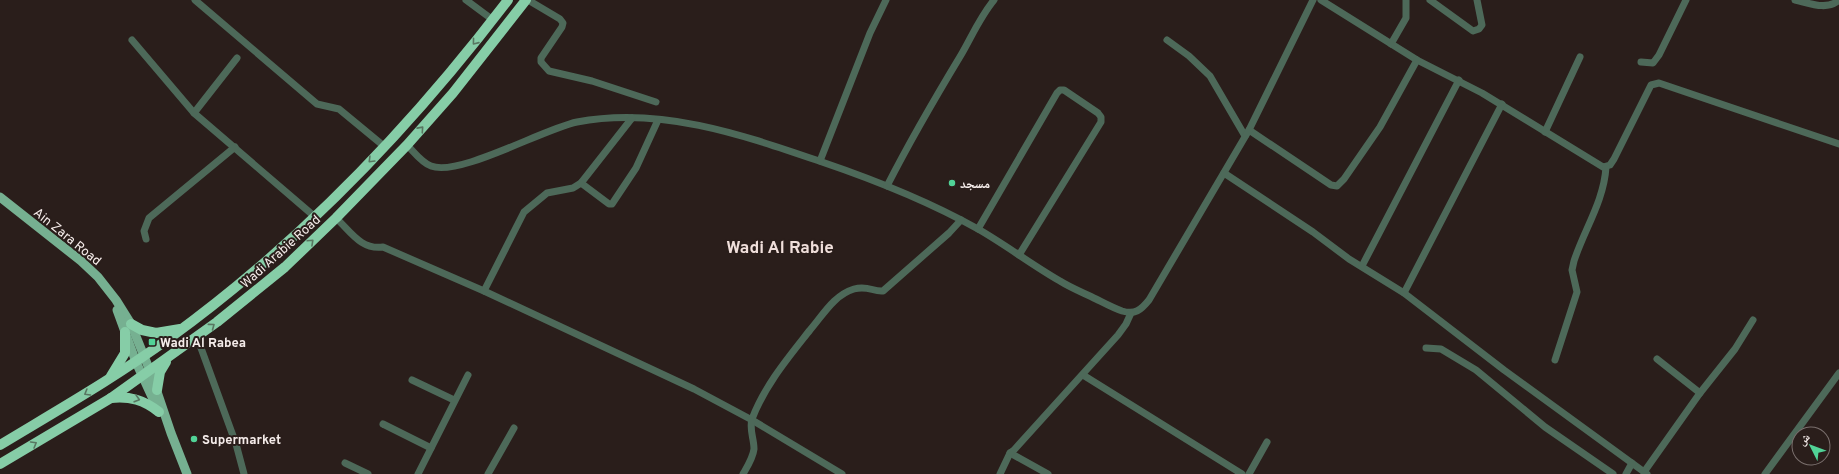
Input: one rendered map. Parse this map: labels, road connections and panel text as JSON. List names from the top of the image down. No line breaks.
{"streets":{"highway":["Wadi Arabie Road"],"main road":["Ain Zara Road"]},"crossings":[["Ain Zara Road","Wadi Arabie Road"]],"districts":["Wadi Al Rabie"],"places":{"other":["مسجد","Supermarket"],"transit":["Wadi Al Rabea"]},"north":"top left"}
